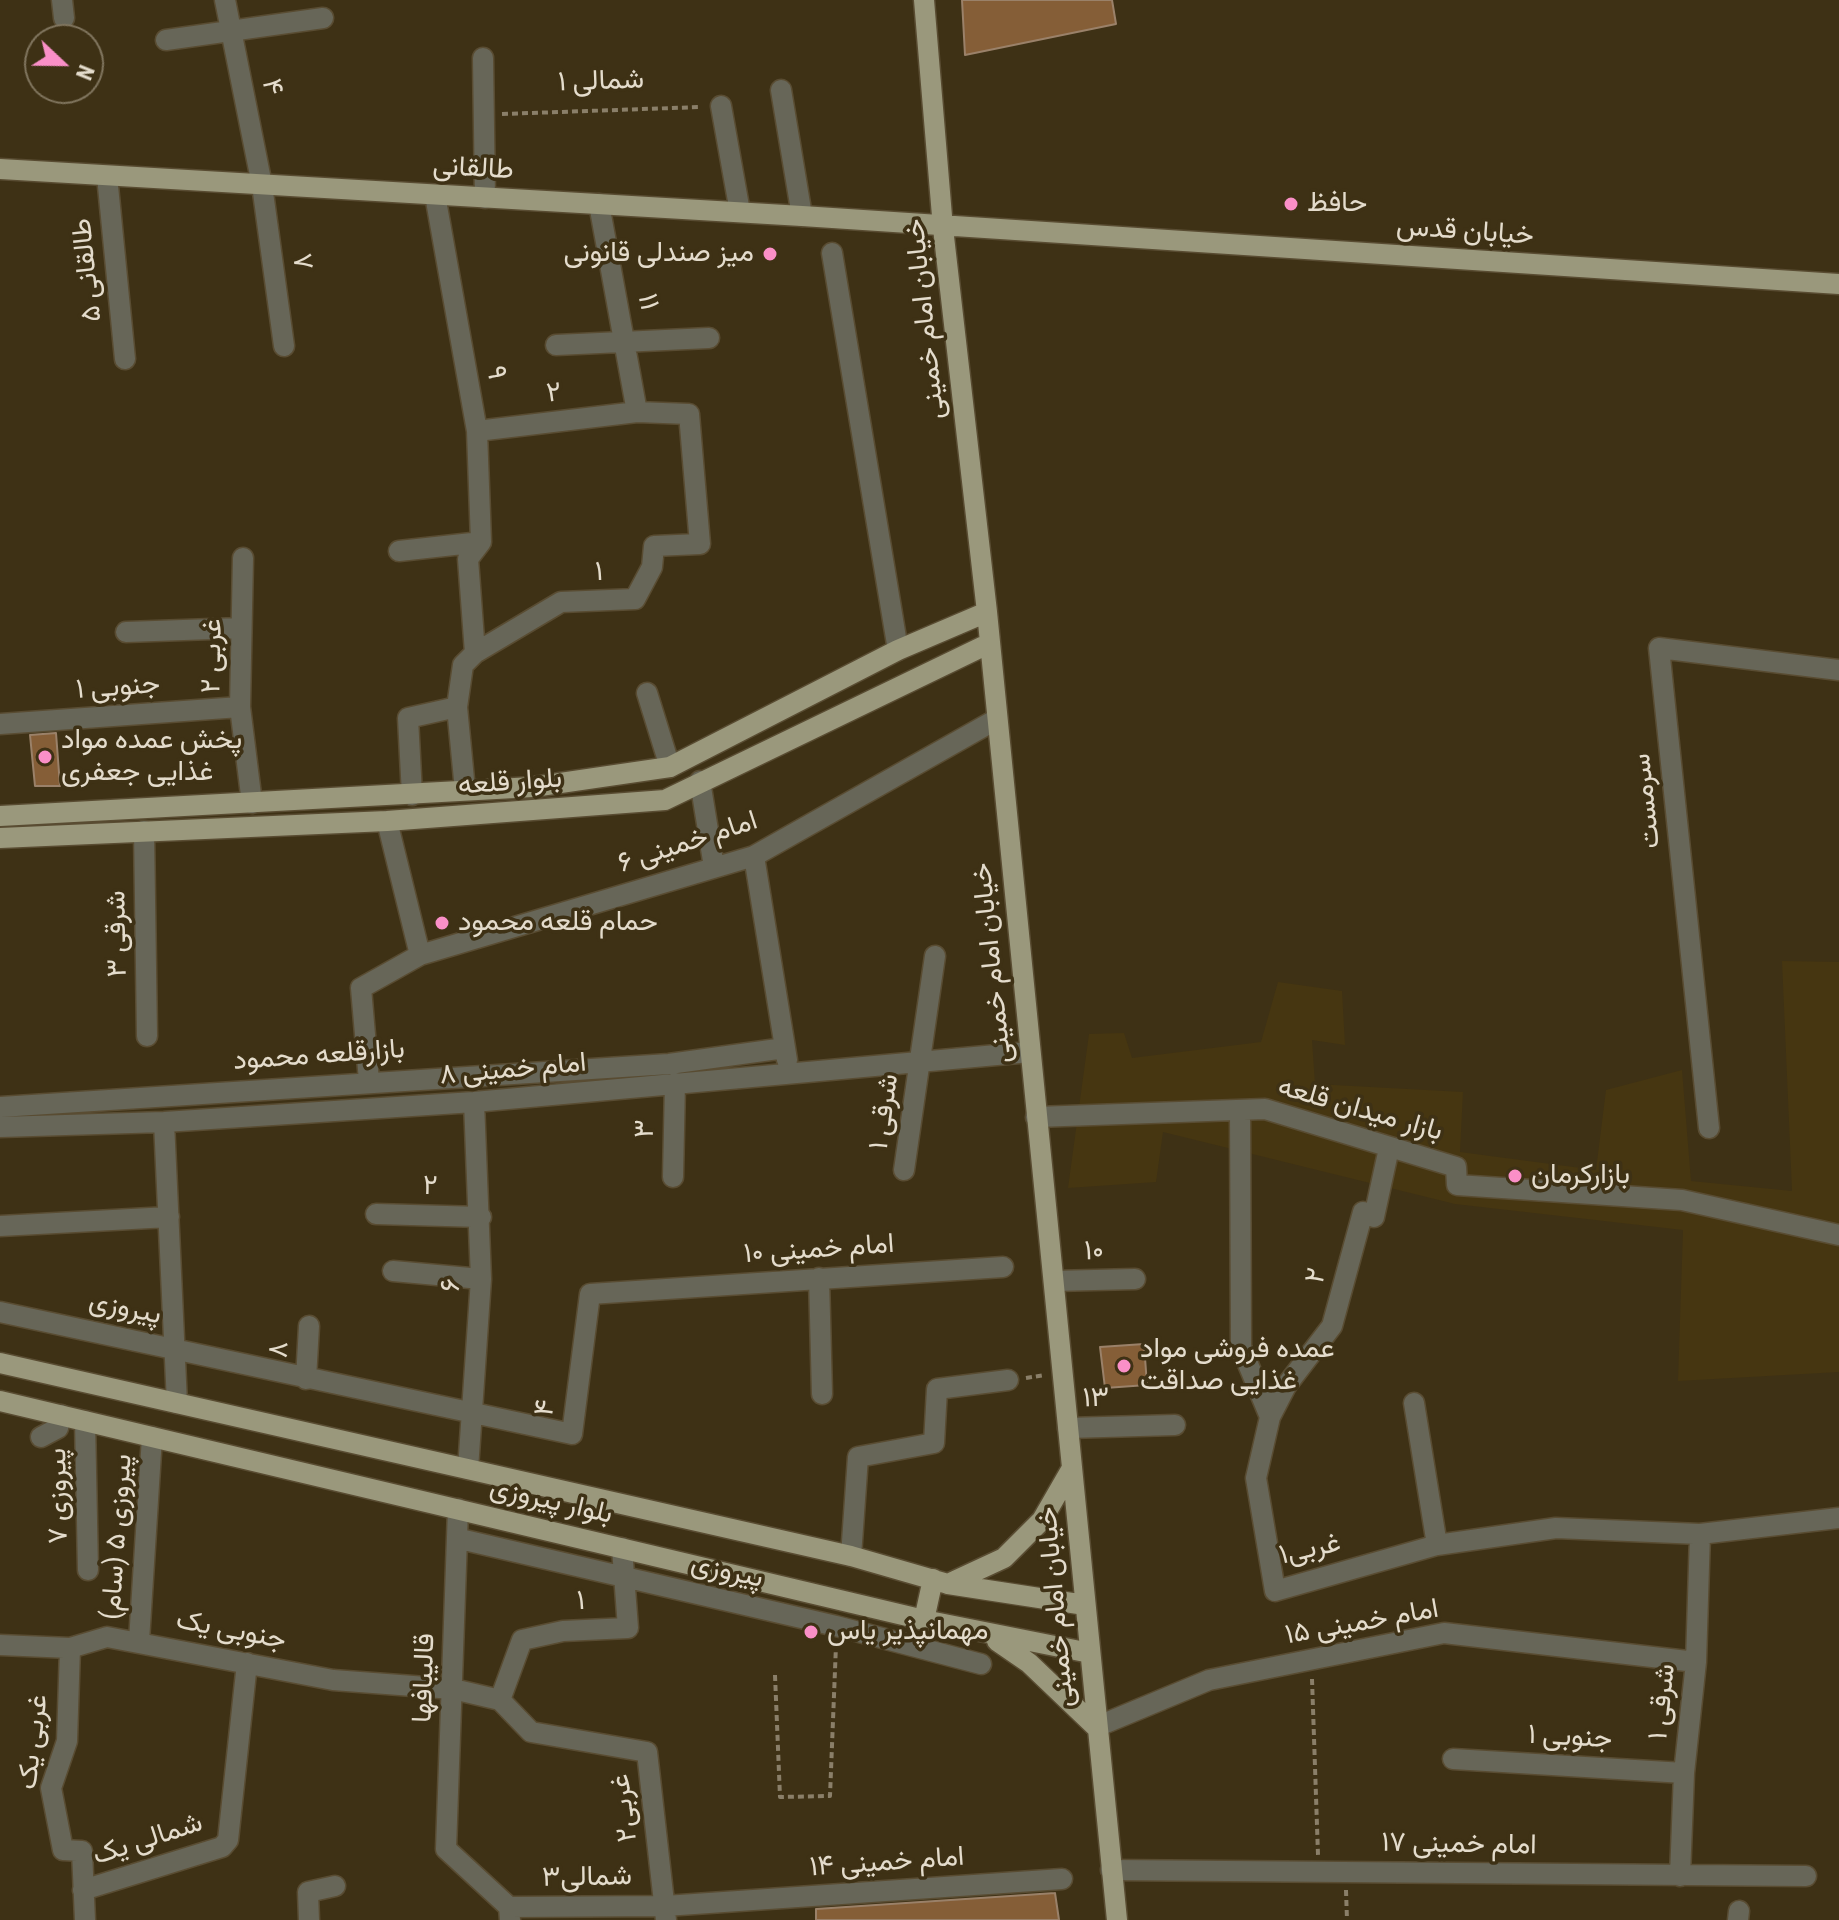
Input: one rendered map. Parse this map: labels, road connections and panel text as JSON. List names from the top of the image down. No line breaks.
{"streets":{"main road":["طالقانی","خیابان قدس","خیابان امام خمینی","بلوار قلعه","بلوار پیروزی"],"street":["۴","۷","طالقانی ۵","۱۱","۹","۲","۱","۲ غربی","۱ جنوبی","سرمست","امام خمینی ۶","۳ شرقی","بازارقلعه محمود","امام خمینی ۸","بازار میدان قلعه","۱ شرقی","۳","امام خمینی ۱۰","۱۰","۶","پیروزی","۸","۱۳","پیروزی ۷","پیروزی ۵ (سام)","غربی۱","امام خمینی ۱۵","جنوبی یک","قالیبافها","غربی یک","غربی۲","شمالی یک","امام خمینی ۱۷","امام خمینی ۱۴","شمالی۳"],"path":["۱ شمالی"]},"crossings":[["۴","طالقانی"],["۴","۷"],["۴","امام خمینی ۱۰"],["۴","۶"],["۴","پیروزی"],["طالقانی","خیابان قدس"],["طالقانی","۷"],["طالقانی","طالقانی ۵"],["طالقانی","۱۱"],["طالقانی","خیابان امام خمینی"],["طالقانی","۹"],["خیابان قدس","خیابان امام خمینی"],["۱۱","۲"],["خیابان امام خمینی","بلوار قلعه"],["خیابان امام خمینی","امام خمینی ۶"],["خیابان امام خمینی","امام خمینی ۸"],["خیابان امام خمینی","بازار میدان قلعه"],["خیابان امام خمینی","۱۰"],["خیابان امام خمینی","۱۳"],["خیابان امام خمینی","بلوار پیروزی"],["خیابان امام خمینی","امام خمینی ۱۵"],["خیابان امام خمینی","امام خمینی ۱۷"],["۹","۲"],["۲","۱"],["۲","بازار میدان قلعه"],["۲","۶"],["۲","غربی۱"],["۱","پیروزی"],["۱","بلوار پیروزی"],["۱","جنوبی یک"],["۱","غربی۲"],["۲ غربی","۱ جنوبی"],["۲ غربی","بلوار قلعه"],["۱ جنوبی","۱ شرقی"],["بلوار قلعه","۳ شرقی"],["امام خمینی ۶","بازارقلعه محمود"],["امام خمینی ۸","۱ شرقی"],["امام خمینی ۸","۳"],["امام خمینی ۸","۶"],["۱ شرقی","غربی۱"],["۱ شرقی","امام خمینی ۱۵"],["۱ شرقی","امام خمینی ۱۷"],["۶","پیروزی"],["۶","بلوار پیروزی"],["پیروزی","۸"],["پیروزی","قالیبافها"],["پیروزی ۷","بلوار پیروزی"],["بلوار پیروزی","پیروزی ۵ (سام)"],["بلوار پیروزی","قالیبافها"],["پیروزی ۵ (سام)","جنوبی یک"],["جنوبی یک","قالیبافها"],["جنوبی یک","غربی یک"],["جنوبی یک","غربی۲"],["جنوبی یک","شمالی یک"],["قالیبافها","شمالی۳"],["غربی یک","شمالی یک"],["غربی۲","امام خمینی ۱۴"],["غربی۲","شمالی۳"],["امام خمینی ۱۴","شمالی۳"]],"places":["حافظ","میز صندلی قانونی","پخش عمده مواد غذایی جعفری","حمام قلعه محمود","بازارکرمان","عمده فروشی مواد غذایی صداقت","مهمانپذیر یاس"],"north":"right"}
